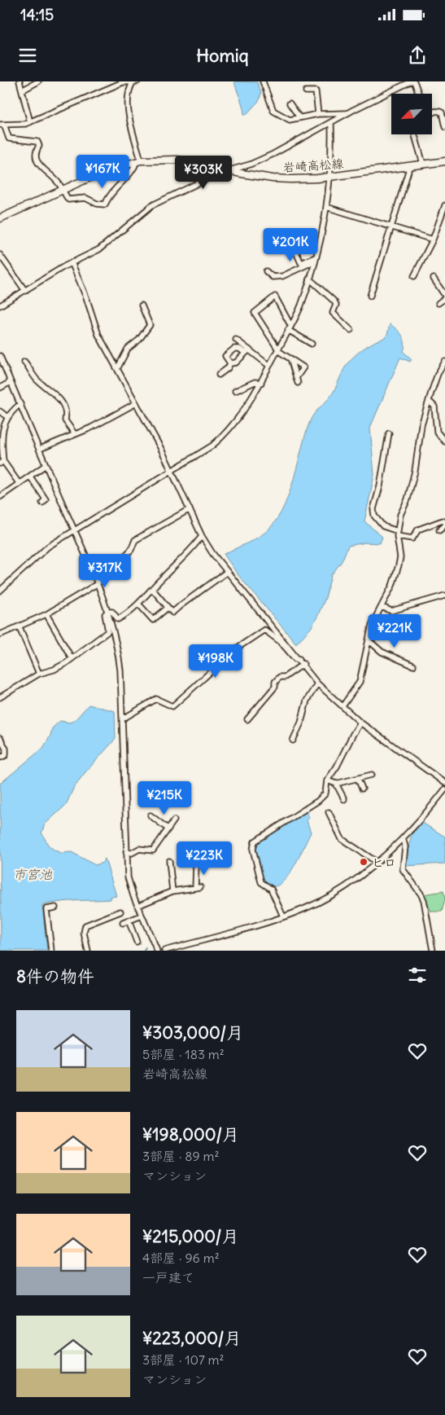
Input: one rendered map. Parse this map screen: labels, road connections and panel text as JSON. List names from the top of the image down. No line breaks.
{"streets":{"main road":["岩崎高松線"]},"water":["市宮池"],"places":["ヒロ"],"north":"bottom left","page":{"status":"14:15","header":"Homiq","price":["¥167K","¥303K","¥201K","¥317K","¥221K","¥198K","¥215K","¥223K"],"heading":"8件の物件","list":[{"name":"¥303,000/月","note":"5部屋 · 183 m² · 岩崎高松線"},{"name":"¥198,000/月","note":"3部屋 · 89 m² · マンション"},{"name":"¥215,000/月","note":"4部屋 · 96 m² · 一戸建て"},{"name":"¥223,000/月","note":"3部屋 · 107 m² · マンション"}]}}
